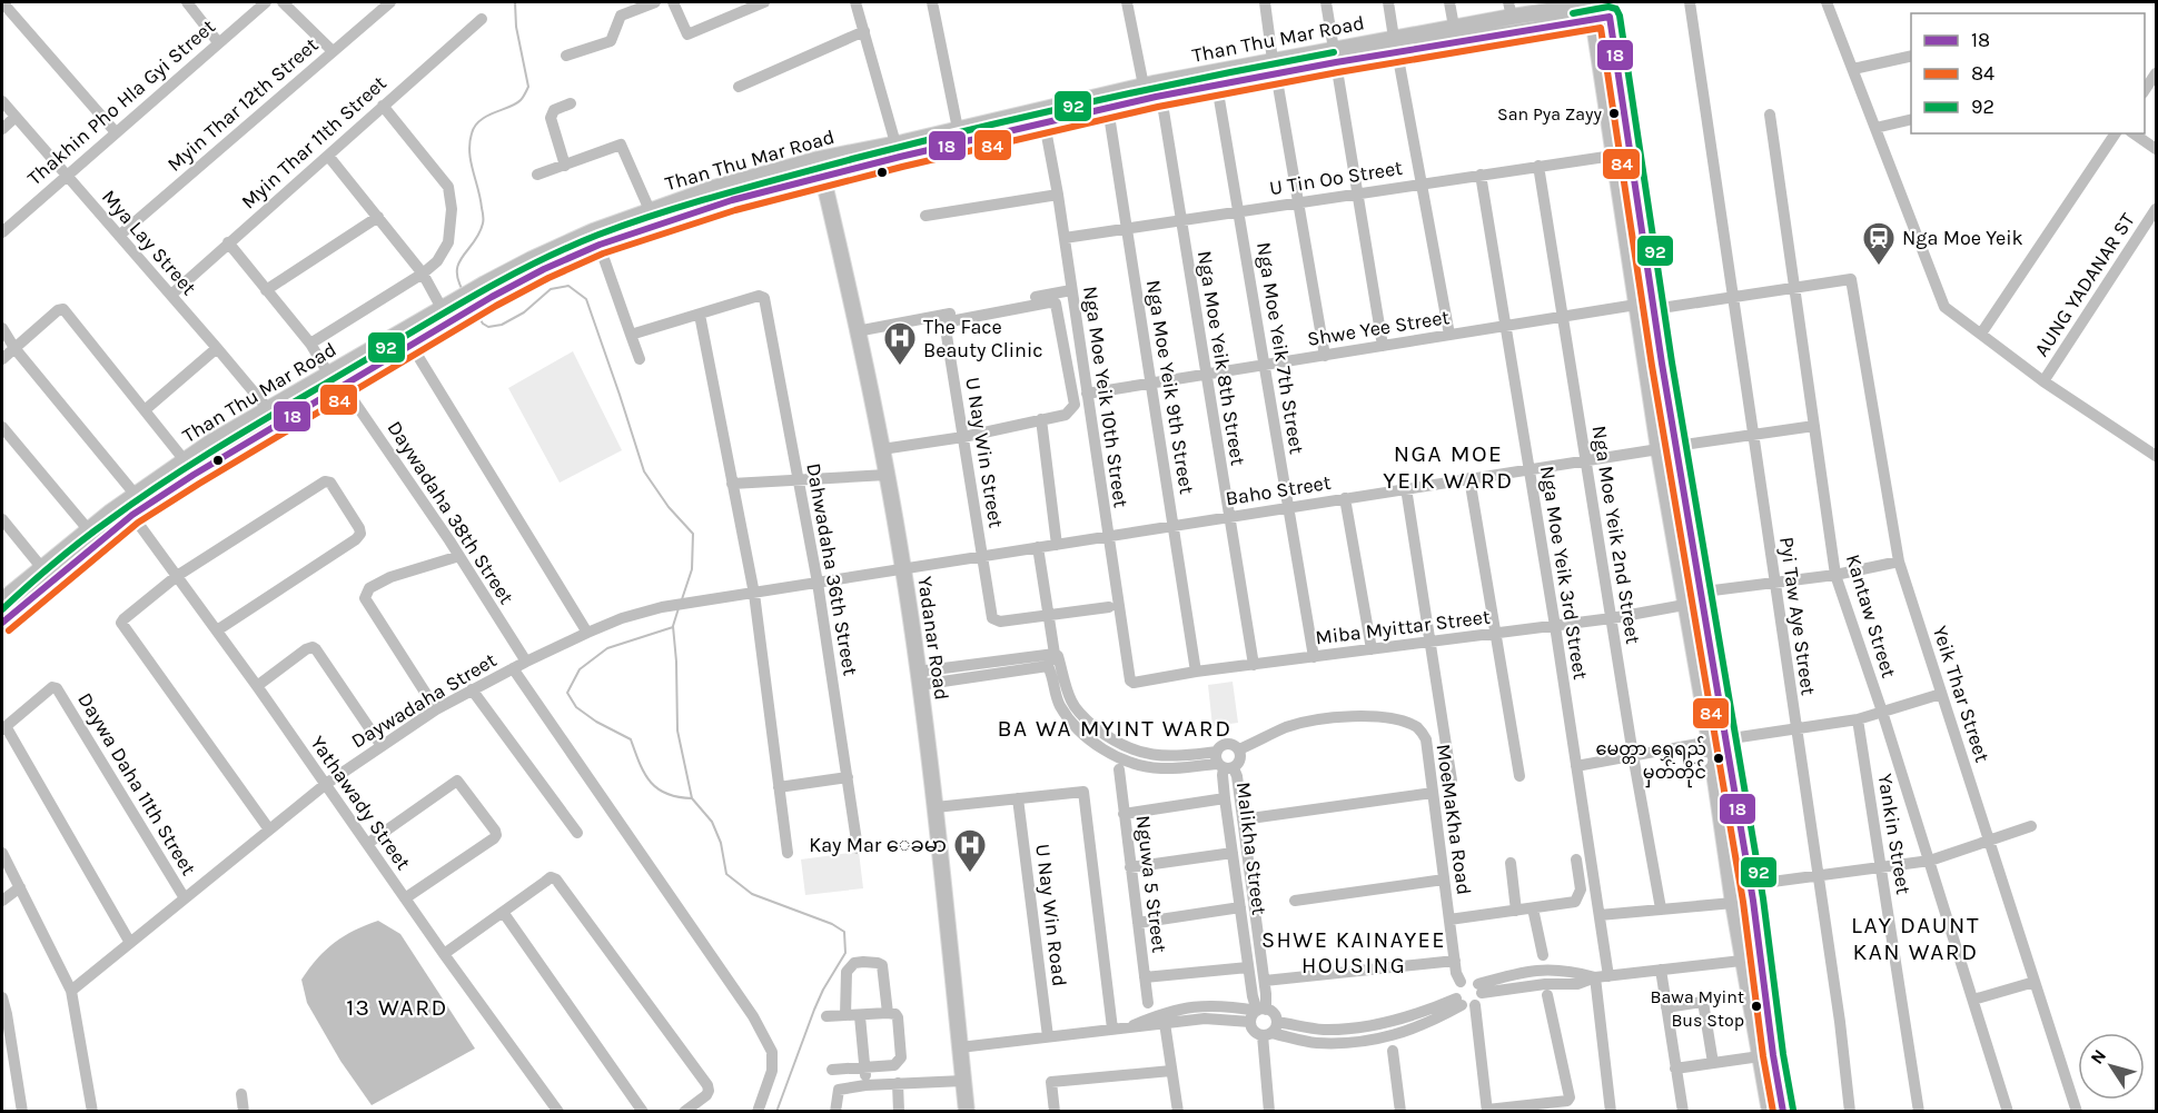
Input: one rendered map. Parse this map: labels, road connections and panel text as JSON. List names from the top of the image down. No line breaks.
{"streets":{"main road":["Than Thu Mar Road","Yadanar Road"],"street":["Thakhin Pho Hla Gyi Street","Myin Thar 12th Street","Myin Thar 11th Street","U Tin Oo Street","Mya Lay Street","AUNG YADANAR ST","Shwe Yee Street","Nga Moe Yeik 7th Street","Nga Moe Yeik 8th Street","Nga Moe Yeik 9th Street","Nga Moe Yeik 10th Street","U Nay Win Street","Baho Street","Daywadaha 38th Street","Nga Moe Yeik 2nd Street","Dahwadaha 36th Street","Nga Moe Yeik 3rd Street","Pyi Taw Aye Street","Kantaw Street","Miba Myittar Street","Yeik Thar Street","Daywadaha Street","Daywa Daha 11th Street","Yathawady Street","MoeMaKha Road","Yankin Street","Malikha Street","Nguwa 5 Street","U Nay Win Road"]},"crossings":[["Than Thu Mar Road","Mya Lay Street"],["Than Thu Mar Road","Nga Moe Yeik 7th Street"],["Than Thu Mar Road","Nga Moe Yeik 8th Street"],["Than Thu Mar Road","Nga Moe Yeik 9th Street"],["Than Thu Mar Road","Nga Moe Yeik 10th Street"],["Than Thu Mar Road","Daywadaha 38th Street"],["Than Thu Mar Road","Yadanar Road"],["Than Thu Mar Road","Yathawady Street"],["Thakhin Pho Hla Gyi Street","Mya Lay Street"],["Myin Thar 12th Street","Mya Lay Street"],["Myin Thar 11th Street","Mya Lay Street"],["Myin Thar 11th Street","Daywadaha 38th Street"],["U Tin Oo Street","Nga Moe Yeik 7th Street"],["U Tin Oo Street","Nga Moe Yeik 8th Street"],["U Tin Oo Street","Nga Moe Yeik 9th Street"],["U Tin Oo Street","Nga Moe Yeik 10th Street"],["U Tin Oo Street","Nga Moe Yeik 2nd Street"],["U Tin Oo Street","Nga Moe Yeik 3rd Street"],["Shwe Yee Street","Nga Moe Yeik 7th Street"],["Shwe Yee Street","Nga Moe Yeik 8th Street"],["Shwe Yee Street","Nga Moe Yeik 9th Street"],["Shwe Yee Street","Nga Moe Yeik 10th Street"],["Shwe Yee Street","Nga Moe Yeik 2nd Street"],["Shwe Yee Street","Nga Moe Yeik 3rd Street"],["Nga Moe Yeik 7th Street","Baho Street"],["Nga Moe Yeik 7th Street","Miba Myittar Street"],["Nga Moe Yeik 8th Street","Baho Street"],["Nga Moe Yeik 8th Street","Miba Myittar Street"],["Nga Moe Yeik 9th Street","Baho Street"],["Nga Moe Yeik 9th Street","Miba Myittar Street"],["Nga Moe Yeik 10th Street","Baho Street"],["Nga Moe Yeik 10th Street","Miba Myittar Street"],["U Nay Win Street","Baho Street"],["Baho Street","Nga Moe Yeik 2nd Street"],["Baho Street","Nga Moe Yeik 3rd Street"],["Baho Street","Yadanar Road"],["Daywadaha 38th Street","Daywadaha Street"],["Nga Moe Yeik 2nd Street","Miba Myittar Street"],["Nga Moe Yeik 3rd Street","Miba Myittar Street"],["Pyi Taw Aye Street","Miba Myittar Street"],["Kantaw Street","Miba Myittar Street"],["Kantaw Street","Yeik Thar Street"],["Miba Myittar Street","Yeik Thar Street"],["Daywadaha Street","Daywa Daha 11th Street"],["Daywadaha Street","Yathawady Street"],["MoeMaKha Road","Malikha Street"]],"districts":["NGA MOE YEIK WARD","BA WA MYINT WARD","LAY DAUNT KAN WARD","SHWE KAINAYEE HOUSING","13 WARD"],"places":{"other":["San Pya Zayy","မေတ္တာ ရွှေရည် မှတ်တိုင်","Bawa Myint Bus Stop"],"station":["Nga Moe Yeik"],"hospital":["The Face Beauty Clinic","Kay Mar ေခမာ"]},"lines":["transit line 92","transit line 18","transit line 84"],"legend":["18","84","92"],"north":"top left"}
